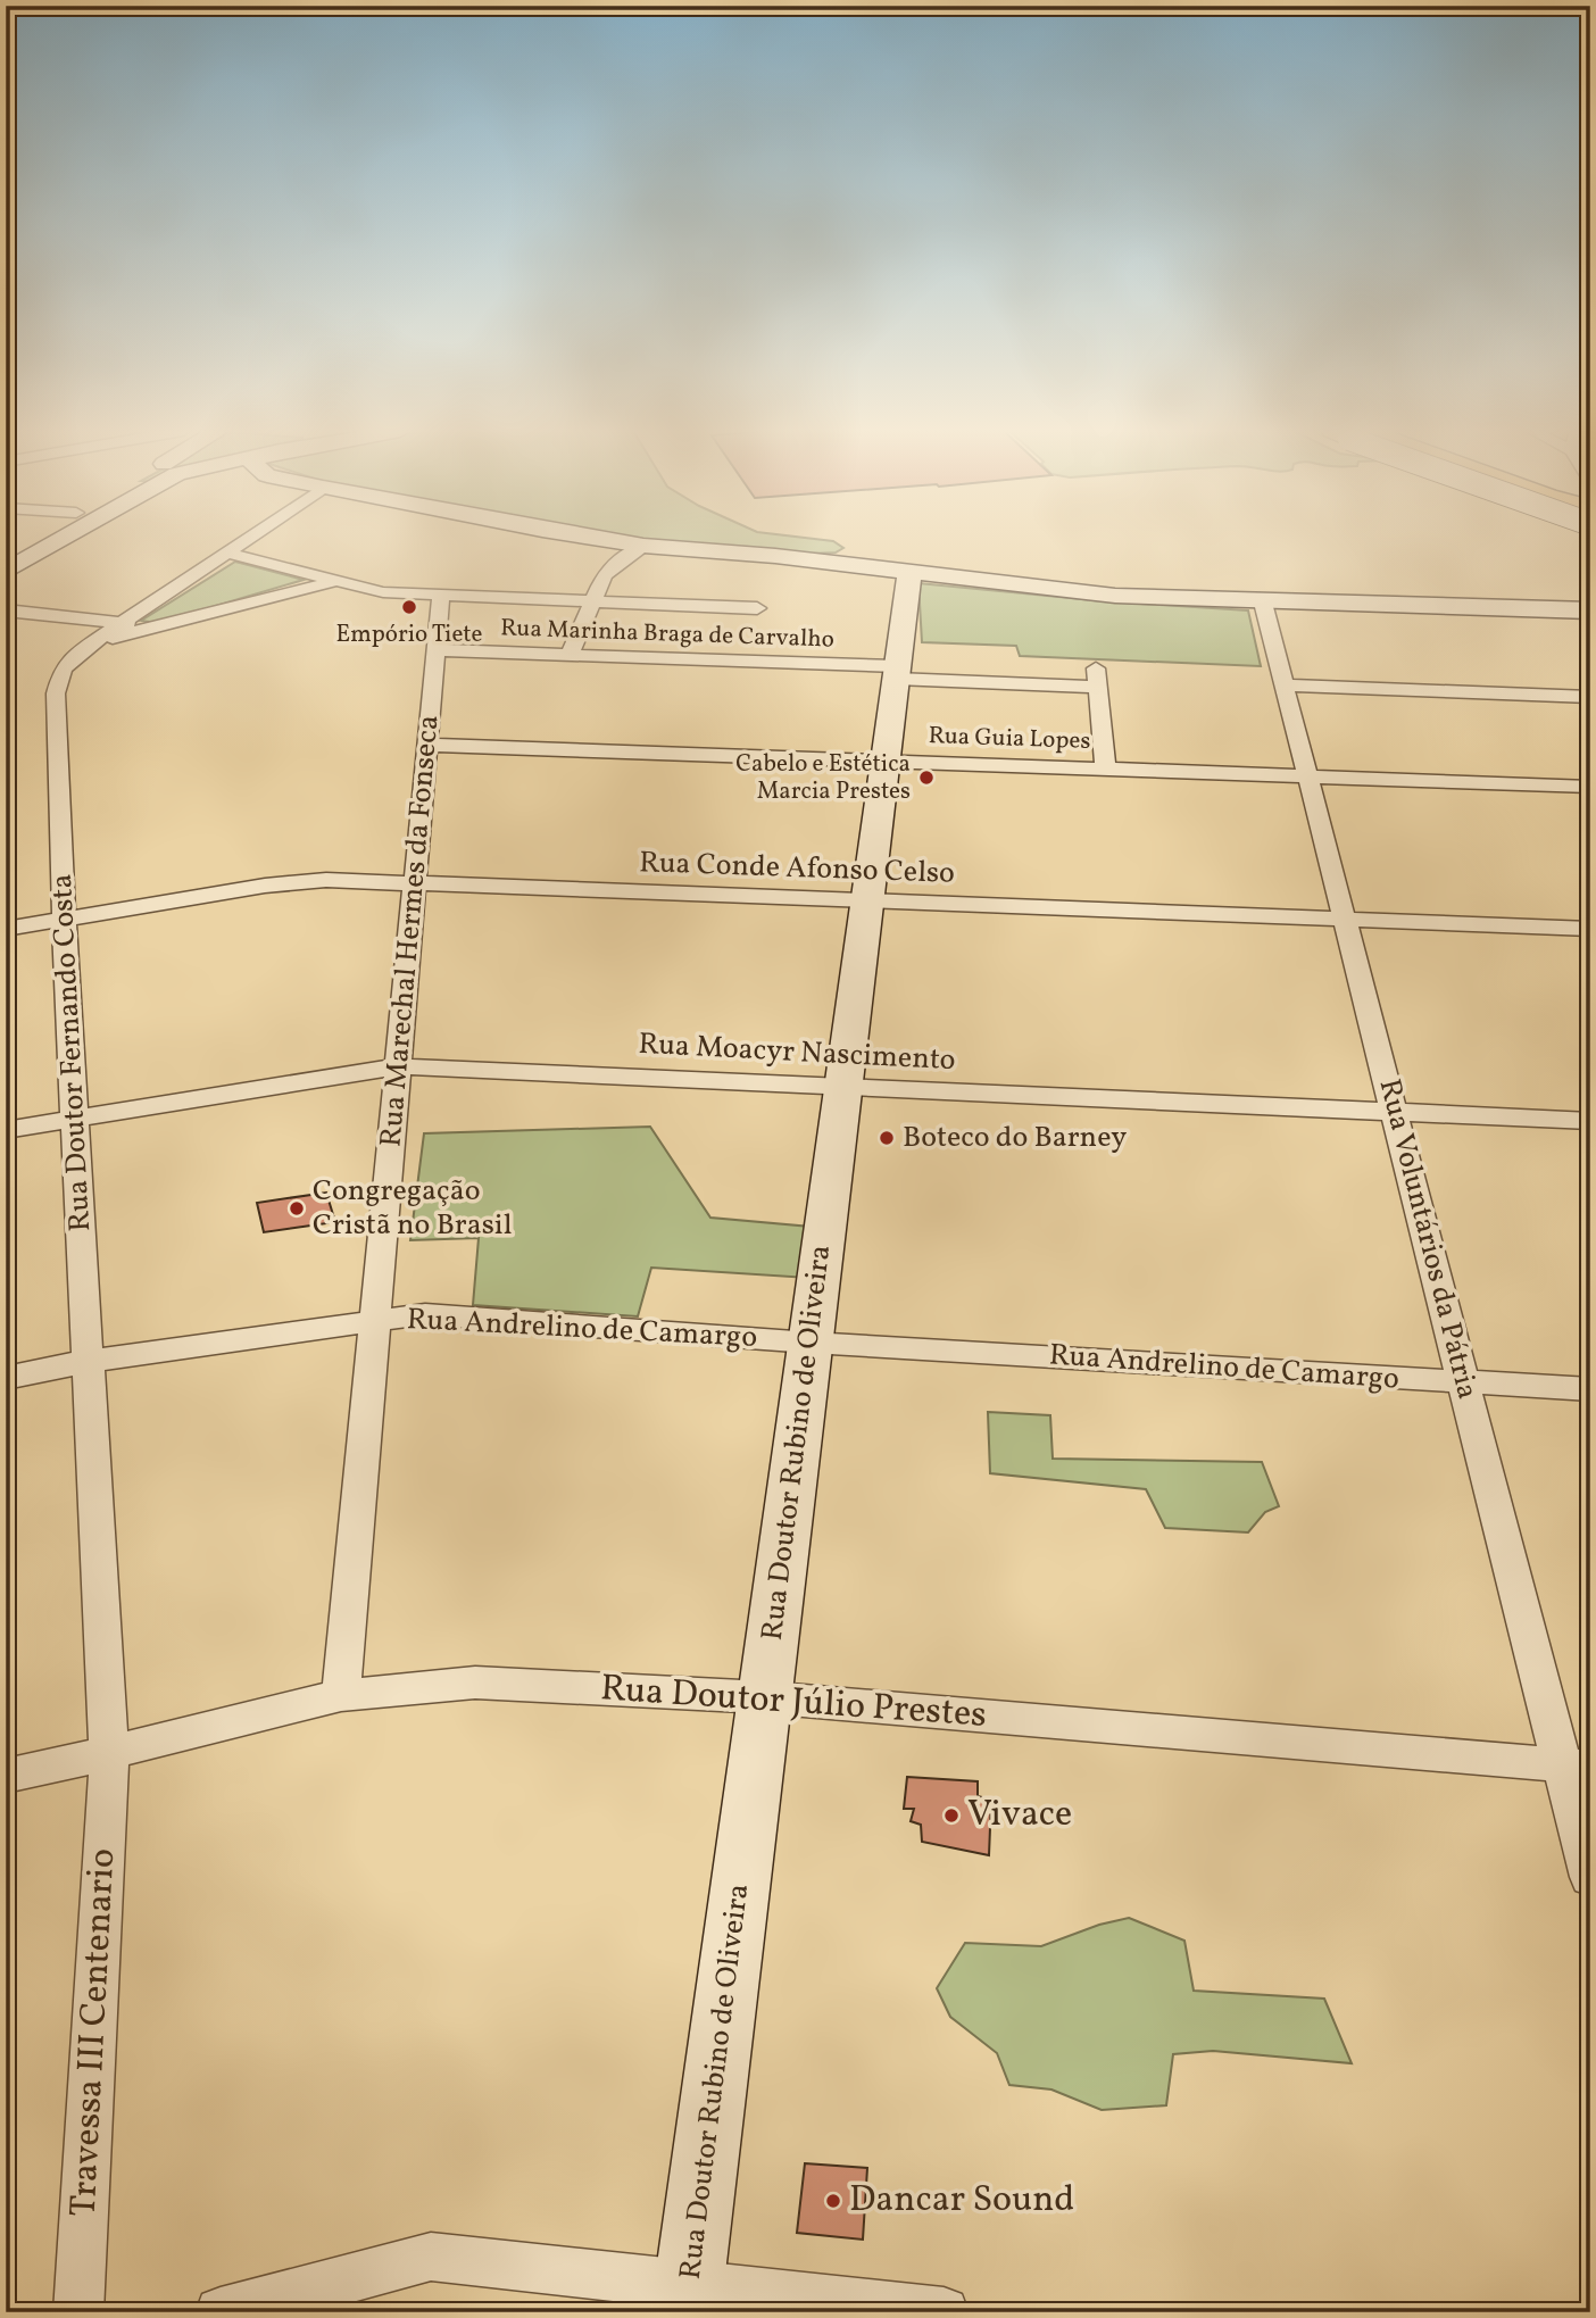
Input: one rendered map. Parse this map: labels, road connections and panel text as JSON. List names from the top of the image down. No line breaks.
{"streets":{"main road":["Rua Doutor Rubino de Oliveira"],"street":["Rua Marinha Braga de Carvalho","Rua Guia Lopes","Rua Conde Afonso Celso","Rua Marechal Hermes da Fonseca","Rua Doutor Fernando Costa","Rua Moacyr Nascimento","Rua Voluntários da Pátria","Rua Andrelino de Camargo","Rua Doutor Júlio Prestes","Travessa III Centenario"]},"crossings":[["Rua Marinha Braga de Carvalho","Rua Guia Lopes"],["Rua Marinha Braga de Carvalho","Rua Marechal Hermes da Fonseca"],["Rua Marinha Braga de Carvalho","Rua Doutor Rubino de Oliveira"],["Rua Guia Lopes","Rua Marechal Hermes da Fonseca"],["Rua Guia Lopes","Rua Voluntários da Pátria"],["Rua Guia Lopes","Rua Doutor Rubino de Oliveira"],["Rua Conde Afonso Celso","Rua Marechal Hermes da Fonseca"],["Rua Conde Afonso Celso","Rua Doutor Fernando Costa"],["Rua Conde Afonso Celso","Rua Voluntários da Pátria"],["Rua Conde Afonso Celso","Rua Doutor Rubino de Oliveira"],["Rua Marechal Hermes da Fonseca","Rua Moacyr Nascimento"],["Rua Marechal Hermes da Fonseca","Rua Andrelino de Camargo"],["Rua Marechal Hermes da Fonseca","Rua Doutor Júlio Prestes"],["Rua Doutor Fernando Costa","Rua Moacyr Nascimento"],["Rua Doutor Fernando Costa","Rua Andrelino de Camargo"],["Rua Doutor Fernando Costa","Rua Doutor Júlio Prestes"],["Rua Doutor Fernando Costa","Travessa III Centenario"],["Rua Moacyr Nascimento","Rua Voluntários da Pátria"],["Rua Moacyr Nascimento","Rua Doutor Rubino de Oliveira"],["Rua Voluntários da Pátria","Rua Andrelino de Camargo"],["Rua Voluntários da Pátria","Rua Doutor Júlio Prestes"],["Rua Andrelino de Camargo","Rua Doutor Rubino de Oliveira"],["Rua Doutor Rubino de Oliveira","Rua Doutor Júlio Prestes"],["Rua Doutor Júlio Prestes","Travessa III Centenario"]],"places":["Empório Tiete","Cabelo e Estética Marcia Prestes","Boteco do Barney","Congregação Cristã no Brasil","Vivace","Dancar Sound"]}
